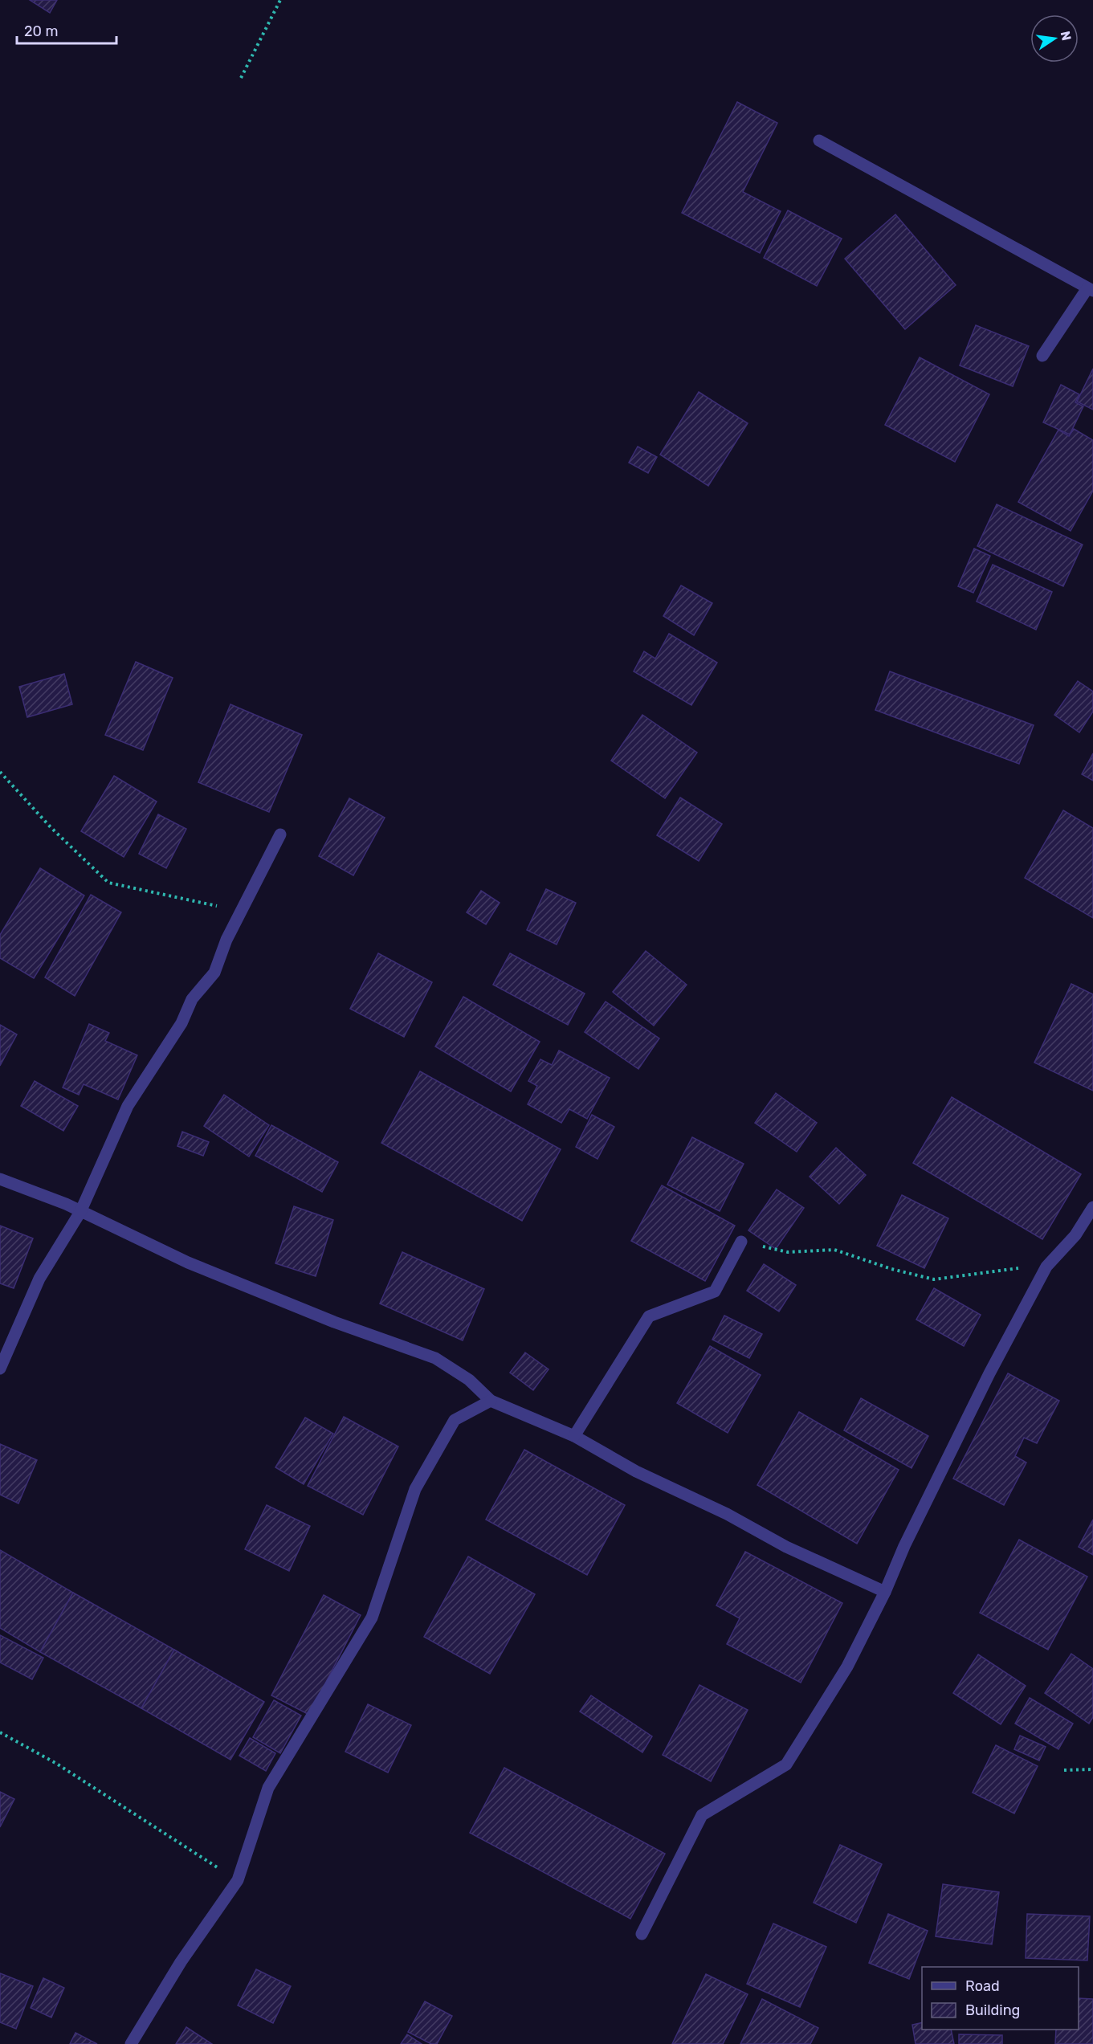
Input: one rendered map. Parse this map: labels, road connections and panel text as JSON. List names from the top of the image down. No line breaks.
{"legend":["Road","Building"],"scale_bar":"20 m","north":"right"}
